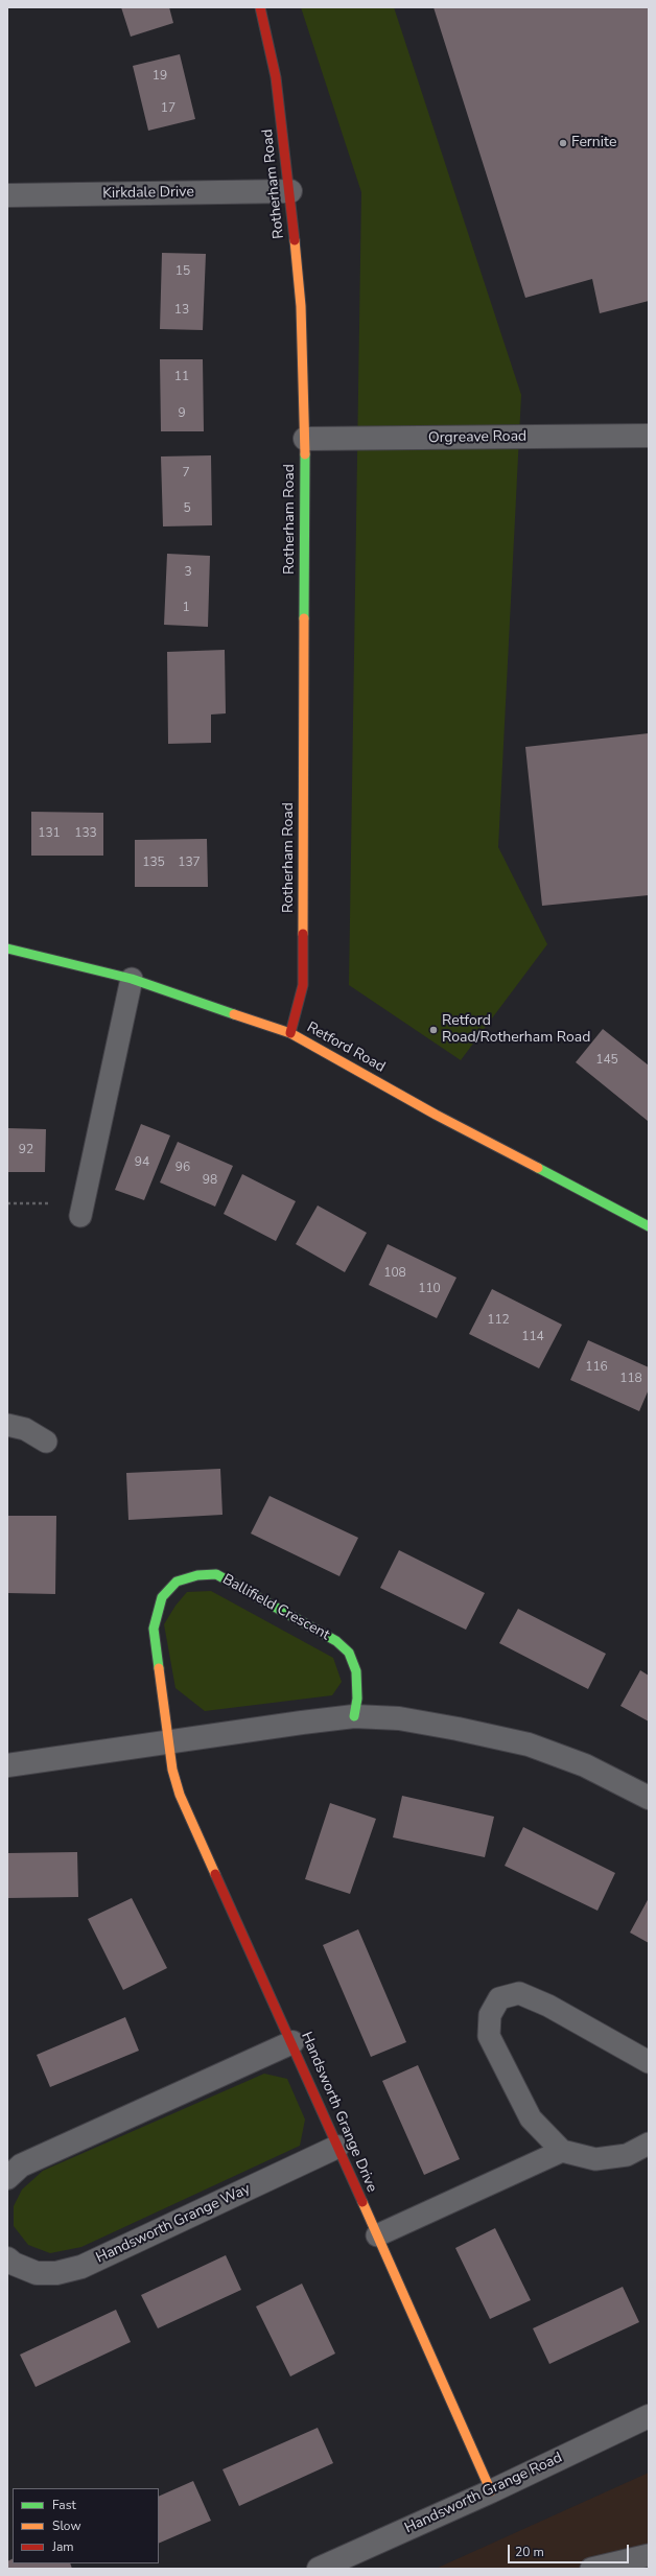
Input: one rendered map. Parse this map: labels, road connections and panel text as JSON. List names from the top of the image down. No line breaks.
{"streets":{"main road":["Rotherham Road","Retford Road","Ballifield Crescent","Handsworth Grange Drive"],"street":["Kirkdale Drive","Orgreave Road","Handsworth Grange Way","Handsworth Grange Road"]},"crossings":[["Rotherham Road","Kirkdale Drive"],["Rotherham Road","Orgreave Road"],["Rotherham Road","Retford Road"],["Ballifield Crescent","Handsworth Grange Drive"],["Handsworth Grange Drive","Handsworth Grange Way"],["Handsworth Grange Drive","Handsworth Grange Road"]],"places":["Fernite","Retford Road/Rotherham Road"],"house_numbers":["19","17","15","13","11","9","7","5","3","1","131","133","135","137","145","92","94","96","98","108","110","112","114","116","118"],"legend":["Fast","Slow","Jam"],"scale_bar":"20 m"}
